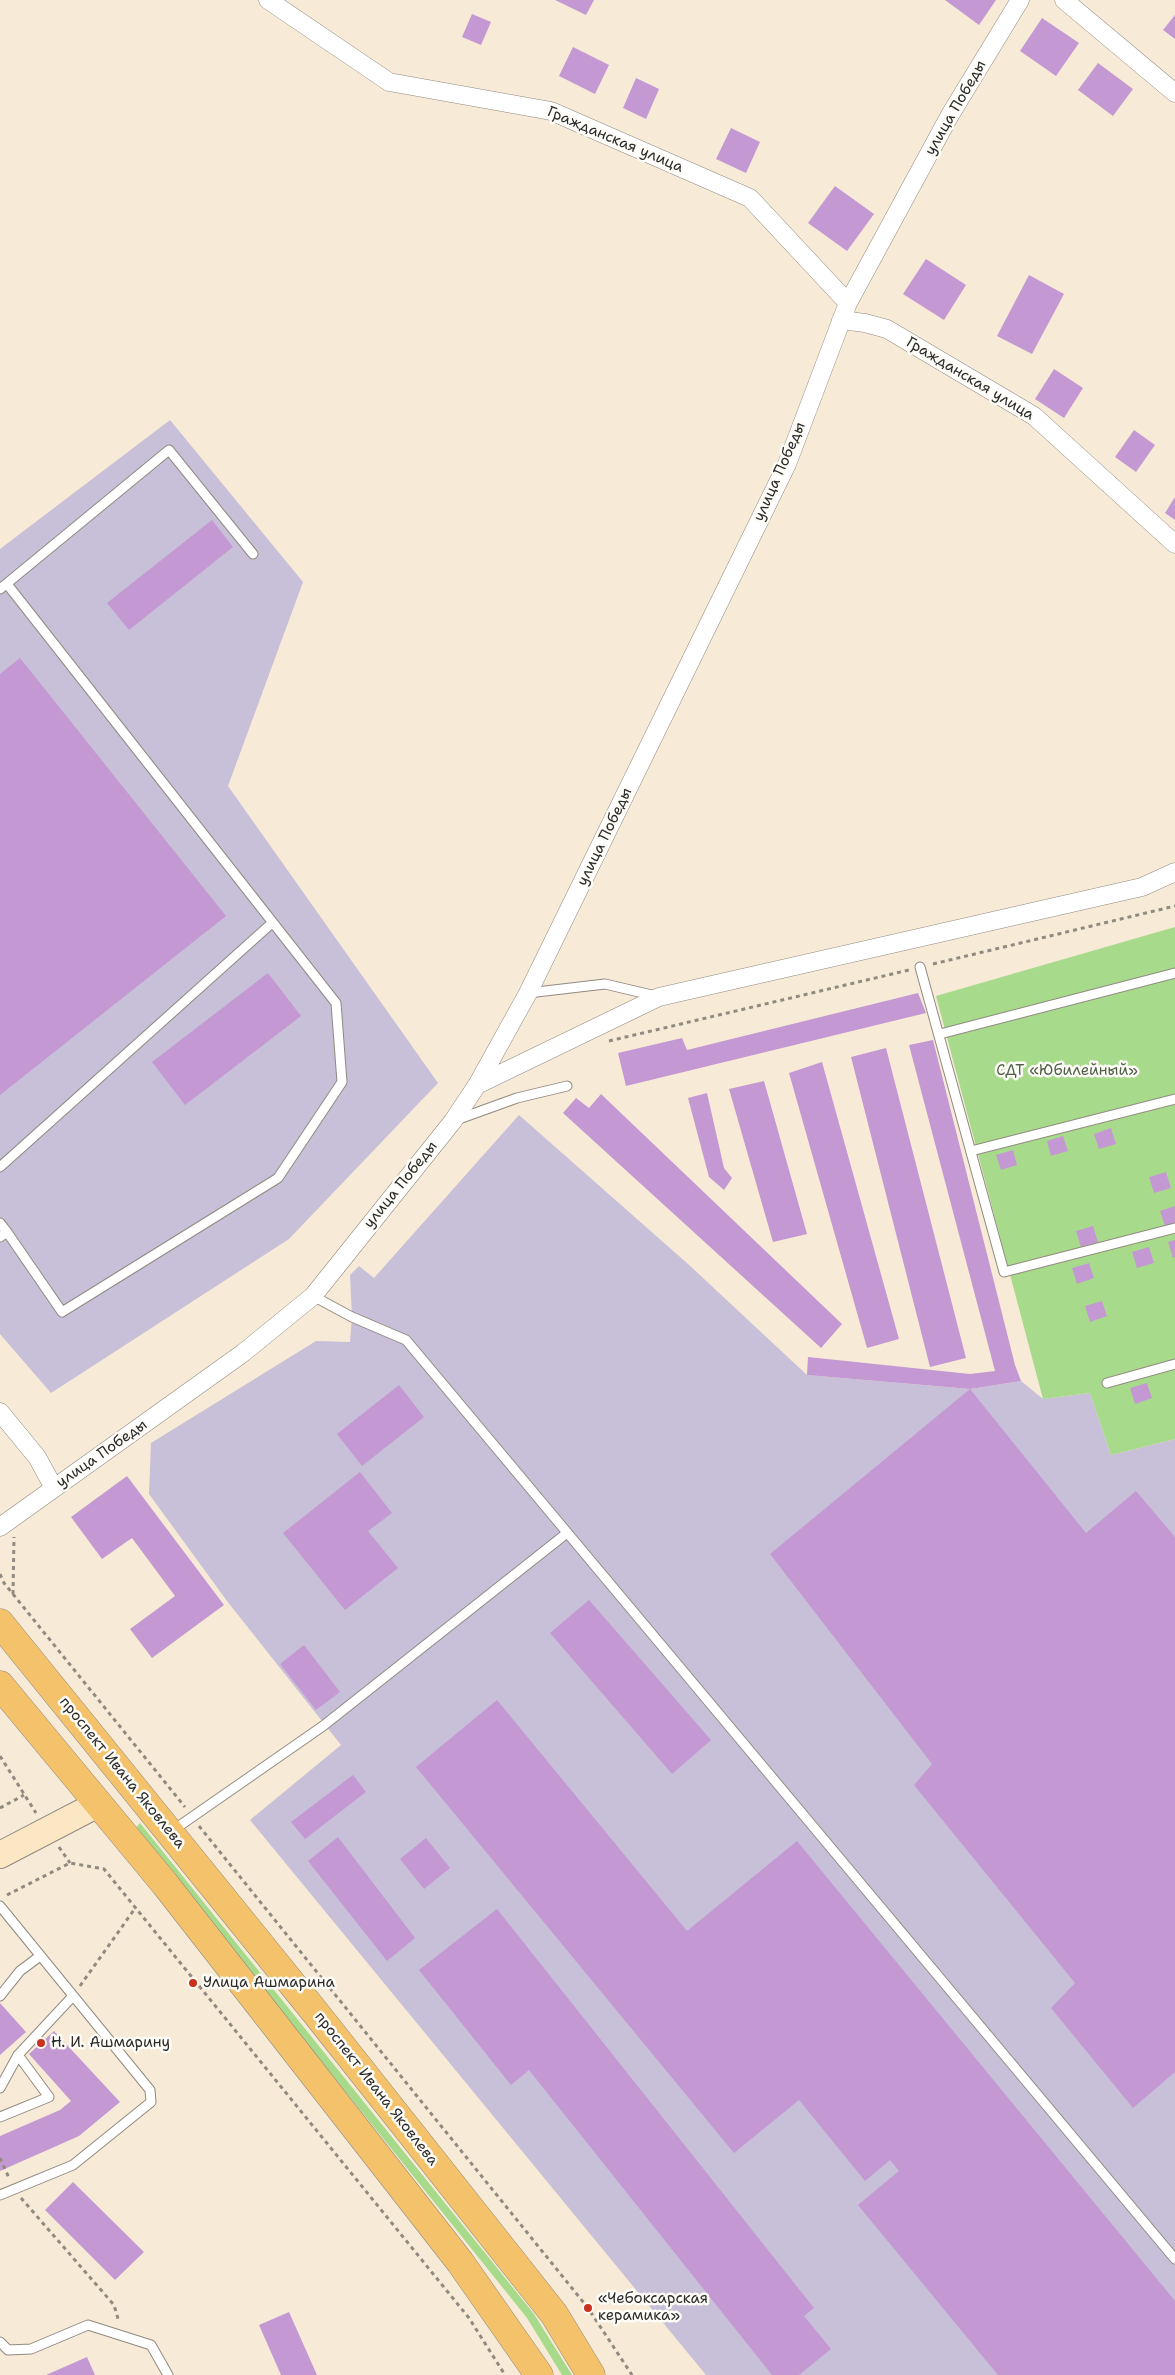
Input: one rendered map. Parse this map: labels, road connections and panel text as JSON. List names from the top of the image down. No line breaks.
{"streets":{"main road":["проспект Ивана Яковлева"],"street":["улица Победы","Гражданская улица"]},"crossings":[["улица Победы","Гражданская улица"]],"parks":["СДТ «Юбилейный»"],"places":["Улица Ашмарина","Н. И. Ашмарину","«Чебоксарская керамика»"]}
